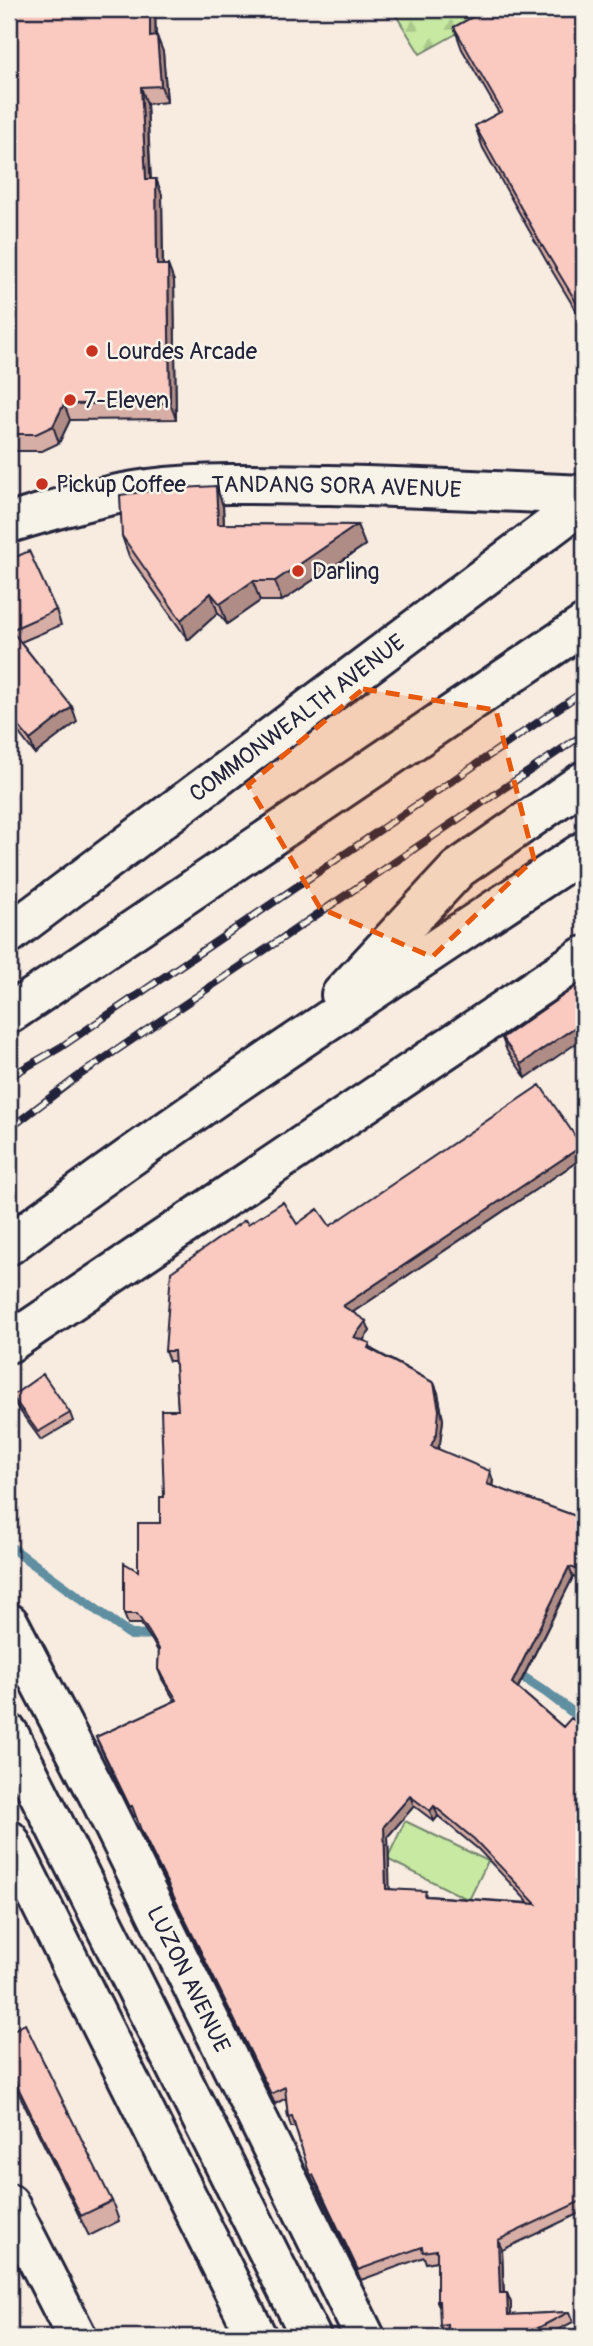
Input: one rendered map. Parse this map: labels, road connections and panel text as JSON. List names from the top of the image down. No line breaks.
{"streets":{"main road":["TANDANG SORA AVENUE","COMMONWEALTH AVENUE","LUZON AVENUE"]},"places":["Lourdes Arcade","7-Eleven","Pickup Coffee","Darling"]}
